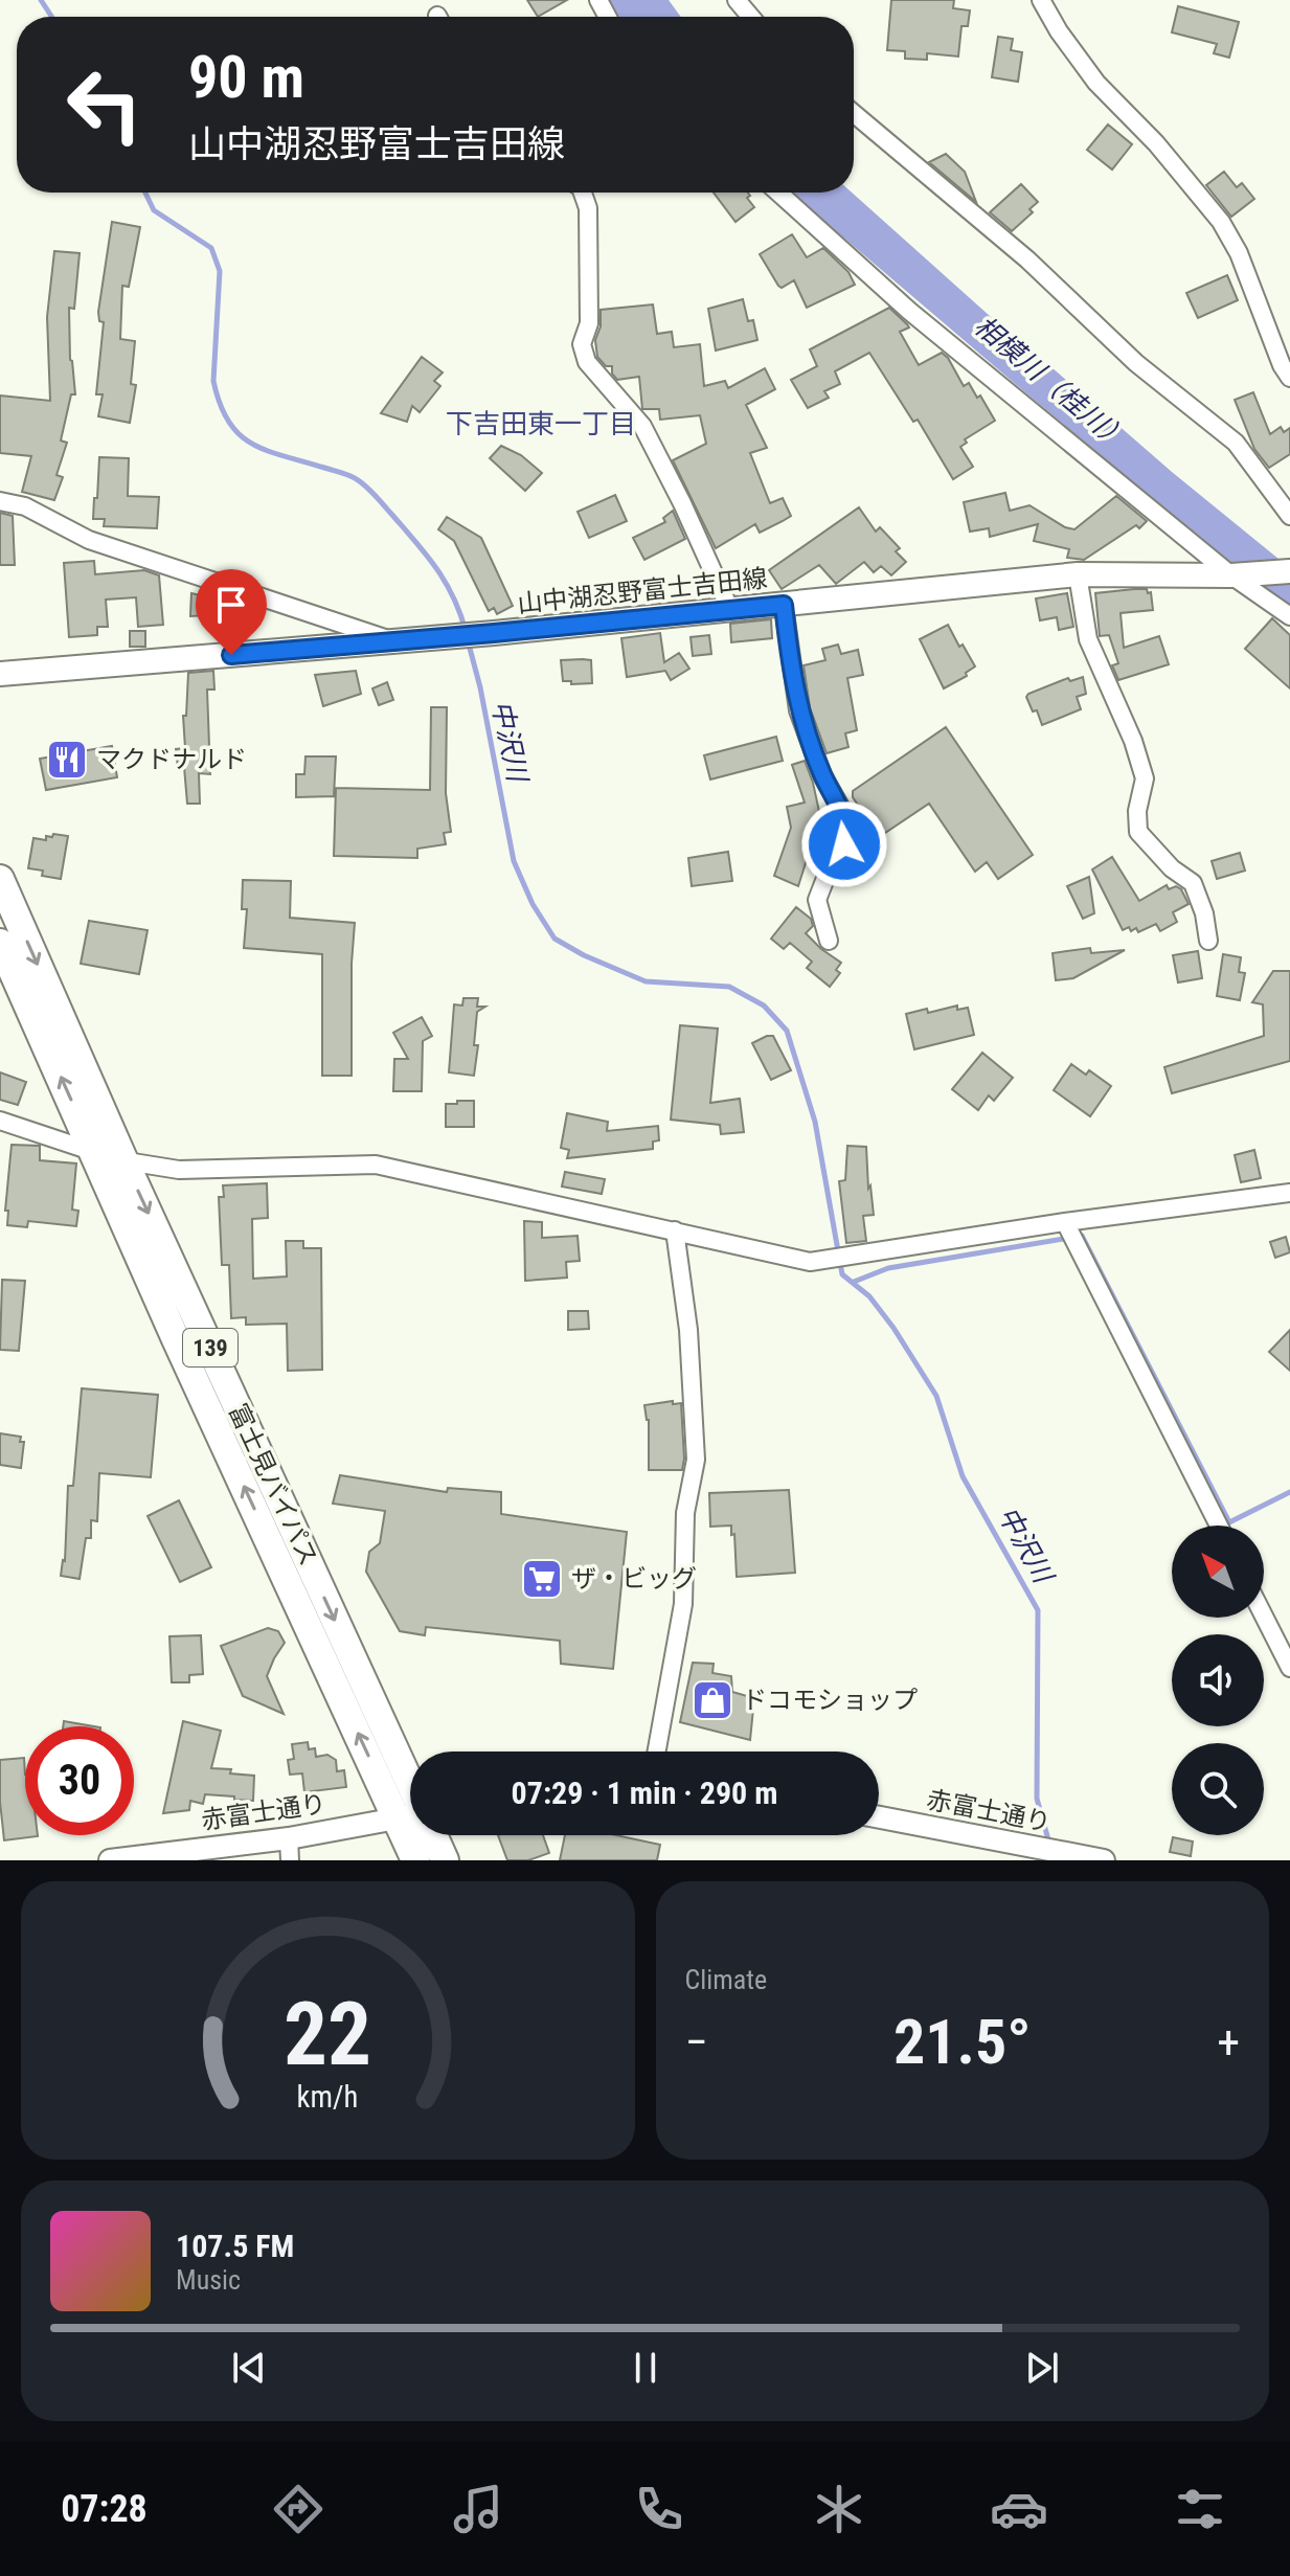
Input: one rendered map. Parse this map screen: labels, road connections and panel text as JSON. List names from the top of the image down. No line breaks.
{"streets":{"highway":["139","富士見バイパス"],"main road":["山中湖忍野富士吉田線"],"street":["赤富士通り"]},"crossings":[["富士見バイパス","赤富士通り"]],"districts":["下吉田東一丁目"],"water":["相模川（桂川）","中沢川"],"places":{"restaurant":["マクドナルド"],"supermarket":["ザ・ビッグ"],"shop":["ドコモショップ"]},"north":"top left","page":{"turn":["90 m","山中湖忍野富士吉田線"],"limit":"30","trip":"07:29 · 1 min · 290 m","tile":"Climate","heat":["−","21.5°","+"],"song":["107.5 FM","Music"],"tabs":"07:28","gauge":["22","km/h"]}}
